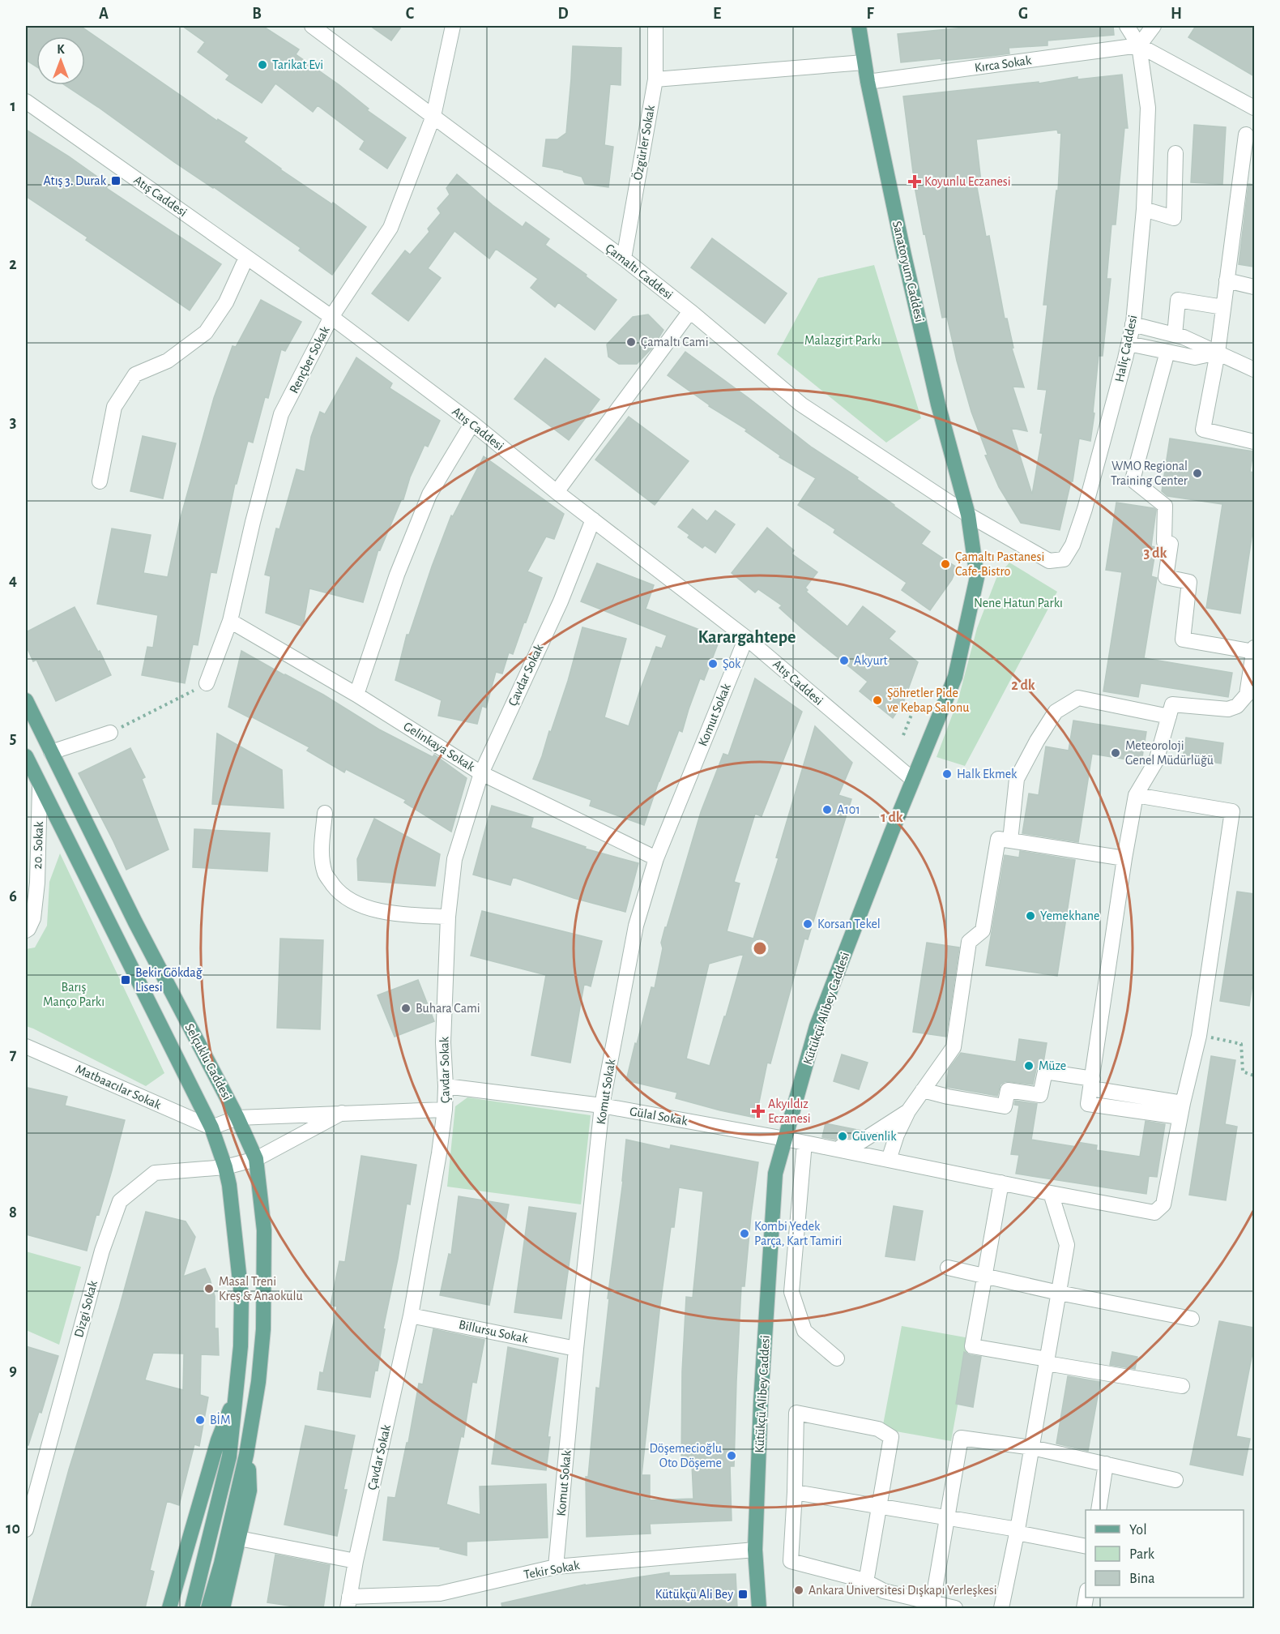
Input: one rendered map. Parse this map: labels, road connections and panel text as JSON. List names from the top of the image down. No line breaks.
{"streets":{"main road":["Sanatoryum Caddesi","Kütükçü Alibey Caddesi","Selçuklu Caddesi"],"street":["Kırca Sokak","Özgürler Sokak","Atış Caddesi","Çamaltı Caddesi","Haliç Caddesi","Rençber Sokak","Çavdar Sokak","Komut Sokak","Gelinkaya Sokak","20. Sokak","Matbaacılar Sokak","Gülal Sokak","Dizgi Sokak","Billursu Sokak","Tekir Sokak"]},"crossings":[["Kırca Sokak","Sanatoryum Caddesi"],["Kırca Sokak","Haliç Caddesi"],["Özgürler Sokak","Çamaltı Caddesi"],["Atış Caddesi","Rençber Sokak"],["Atış Caddesi","Çavdar Sokak"],["Atış Caddesi","Komut Sokak"],["Atış Caddesi","Kütükçü Alibey Caddesi"],["Çamaltı Caddesi","Sanatoryum Caddesi"],["Çamaltı Caddesi","Haliç Caddesi"],["Çamaltı Caddesi","Rençber Sokak"],["Çamaltı Caddesi","Kütükçü Alibey Caddesi"],["Sanatoryum Caddesi","Haliç Caddesi"],["Sanatoryum Caddesi","Kütükçü Alibey Caddesi"],["Haliç Caddesi","Kütükçü Alibey Caddesi"],["Rençber Sokak","Gelinkaya Sokak"],["Çavdar Sokak","Gelinkaya Sokak"],["Çavdar Sokak","Gülal Sokak"],["Çavdar Sokak","Billursu Sokak"],["Çavdar Sokak","Tekir Sokak"],["Komut Sokak","Gelinkaya Sokak"],["Komut Sokak","Gülal Sokak"],["Komut Sokak","Billursu Sokak"],["Komut Sokak","Tekir Sokak"],["20. Sokak","Selçuklu Caddesi"],["Kütükçü Alibey Caddesi","Gülal Sokak"],["Kütükçü Alibey Caddesi","Tekir Sokak"],["Selçuklu Caddesi","Matbaacılar Sokak"],["Selçuklu Caddesi","Dizgi Sokak"]],"districts":["Karargahtepe"],"parks":["Malazgirt Parkı","Nene Hatun Parkı","Barış Manço Parkı"],"places":{"other":["Tarikat Evi","Çamaltı Cami","WMO Regional Training Center","Çamaltı Pastanesi Cafe-Bistro","Akyurt","Şok","Şöhretler Pide ve Kebap Salonu","Meteoroloji Genel Müdürlüğü","Halk Ekmek","A101","Yemekhane","Korsan Tekel","Buhara Cami","Müze","Güvenlik","Kombi Yedek Parça, Kart Tamiri","Masal Treni Kreş & Anaokulu","BİM","Döşemecioğlu Oto Döşeme","Ankara Üniversitesi Dışkapı Yerleşkesi"],"transit":["Atış 3. Durak","Bekir Gökdağ Lisesi","Kütükçü Ali Bey"],"health":["Koyunlu Eczanesi","Akyıldız Eczanesi"]},"legend":["Yol","Park","Bina"],"north":"top","grid":{"columns":["A","B","C","D","E","F","G","H"],"rows":["1","2","3","4","5","6","7","8","9","10"]},"rings":["3 dk","2 dk","1 dk"]}
